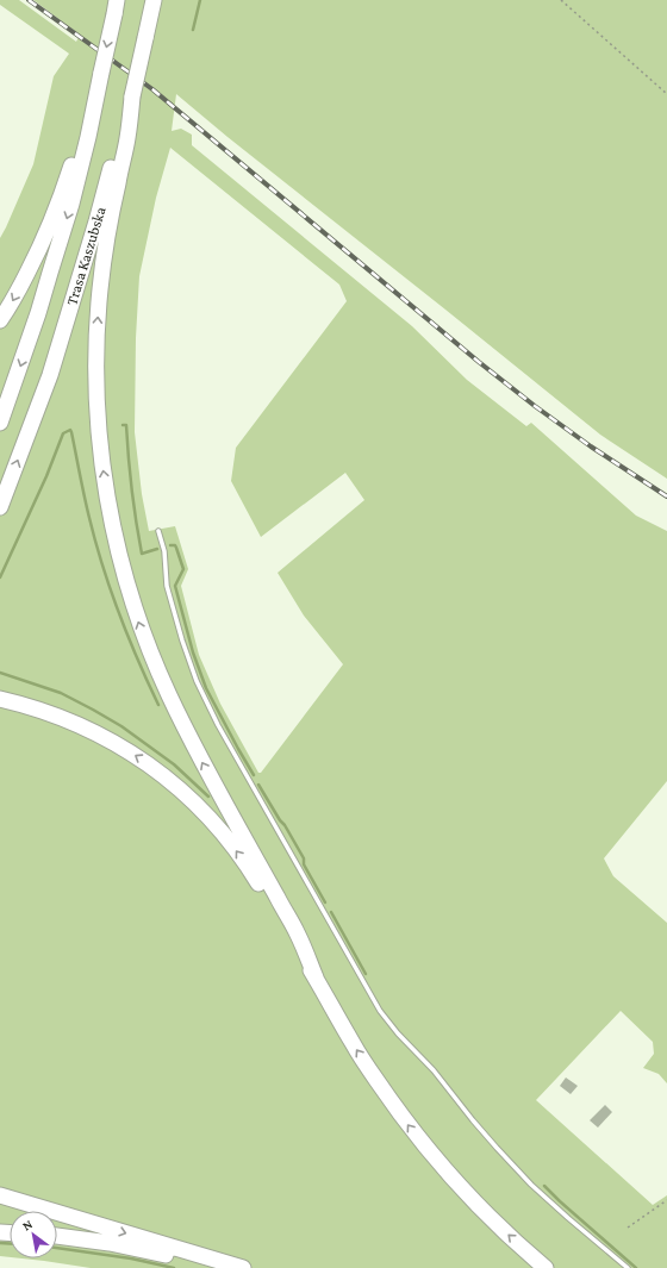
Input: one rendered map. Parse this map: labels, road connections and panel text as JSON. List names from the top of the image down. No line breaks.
{"streets":{"highway":["Trasa Kaszubska"]},"north":"top left"}
